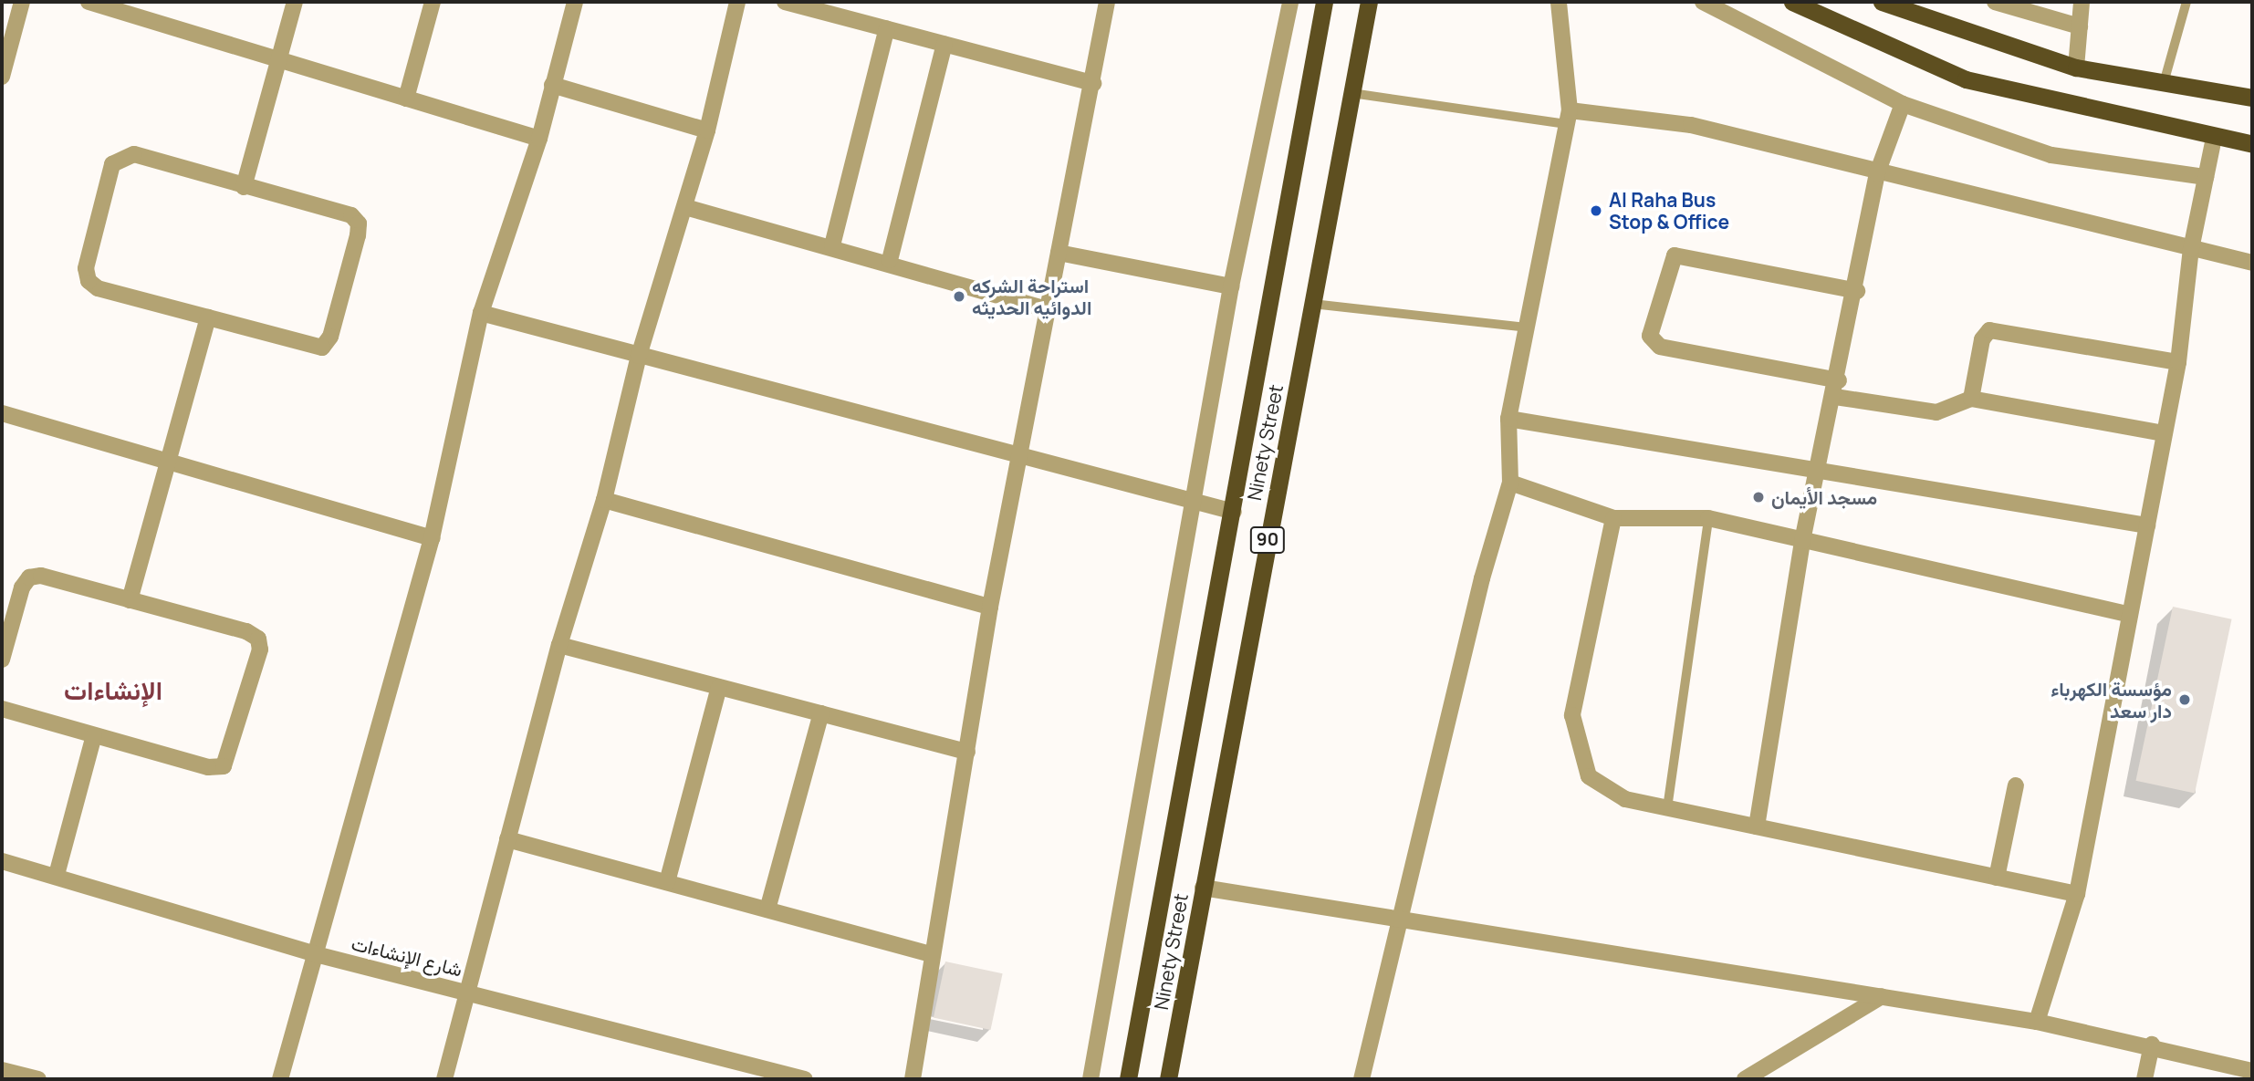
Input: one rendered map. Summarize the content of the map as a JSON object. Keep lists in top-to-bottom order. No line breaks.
{"streets":{"highway":["Ninety Street","90"],"street":["شارع الإنشاءات"]},"districts":["الإنشاءات"],"places":["Al Raha Bus Stop & Office","استراحة الشركه الدوائيه الحديثه","مسجد الأيمان","مؤسسة الكهرباء دار سعد"]}
